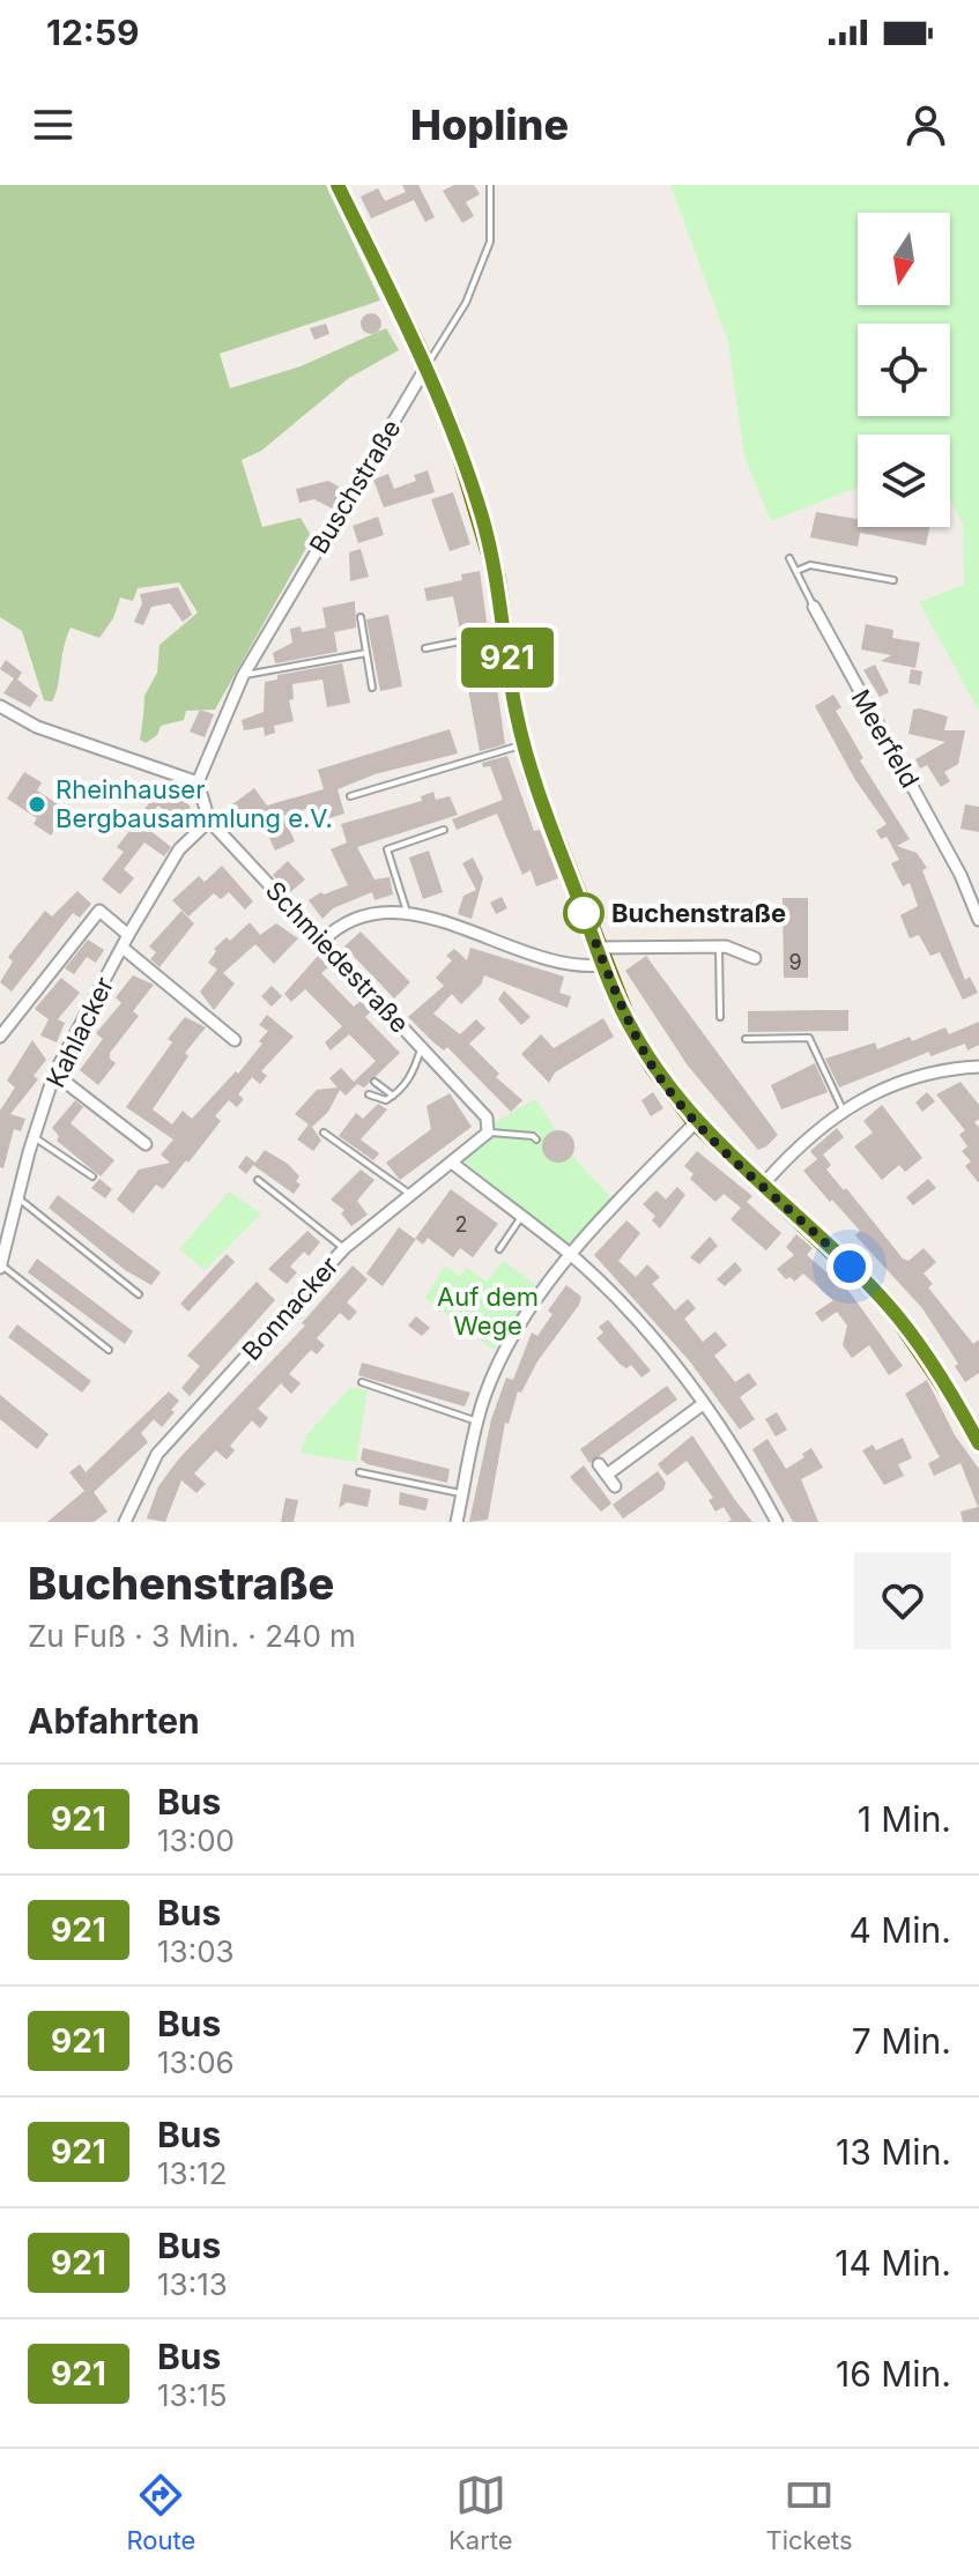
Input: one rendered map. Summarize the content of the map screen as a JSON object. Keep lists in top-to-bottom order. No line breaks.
{"streets":{"street":["Buschstraße","Meerfeld","Schmiedestraße","Kahlacker","Bonnacker"]},"crossings":[["Buschstraße","Schmiedestraße"],["Schmiedestraße","Kahlacker"],["Schmiedestraße","Bonnacker"]],"parks":["Auf dem Wege"],"places":["Rheinhauser Bergbausammlung e.V.","Buchenstraße"],"lines":["bus line 921"],"house_numbers":["9","2"],"north":"bottom","page":{"status":"12:59","header":"Hopline","on_map":"921","heading":[["Buchenstraße","Zu Fuß · 3 Min. · 240 m"],"Abfahrten"],"list":[{"mark":"921","name":"Bus","note":"13:00","value":"1 Min."},{"mark":"921","name":"Bus","note":"13:03","value":"4 Min."},{"mark":"921","name":"Bus","note":"13:06","value":"7 Min."},{"mark":"921","name":"Bus","note":"13:12","value":"13 Min."},{"mark":"921","name":"Bus","note":"13:13","value":"14 Min."},{"mark":"921","name":"Bus","note":"13:15","value":"16 Min."}],"tabs":["Route","Karte","Tickets"]}}
